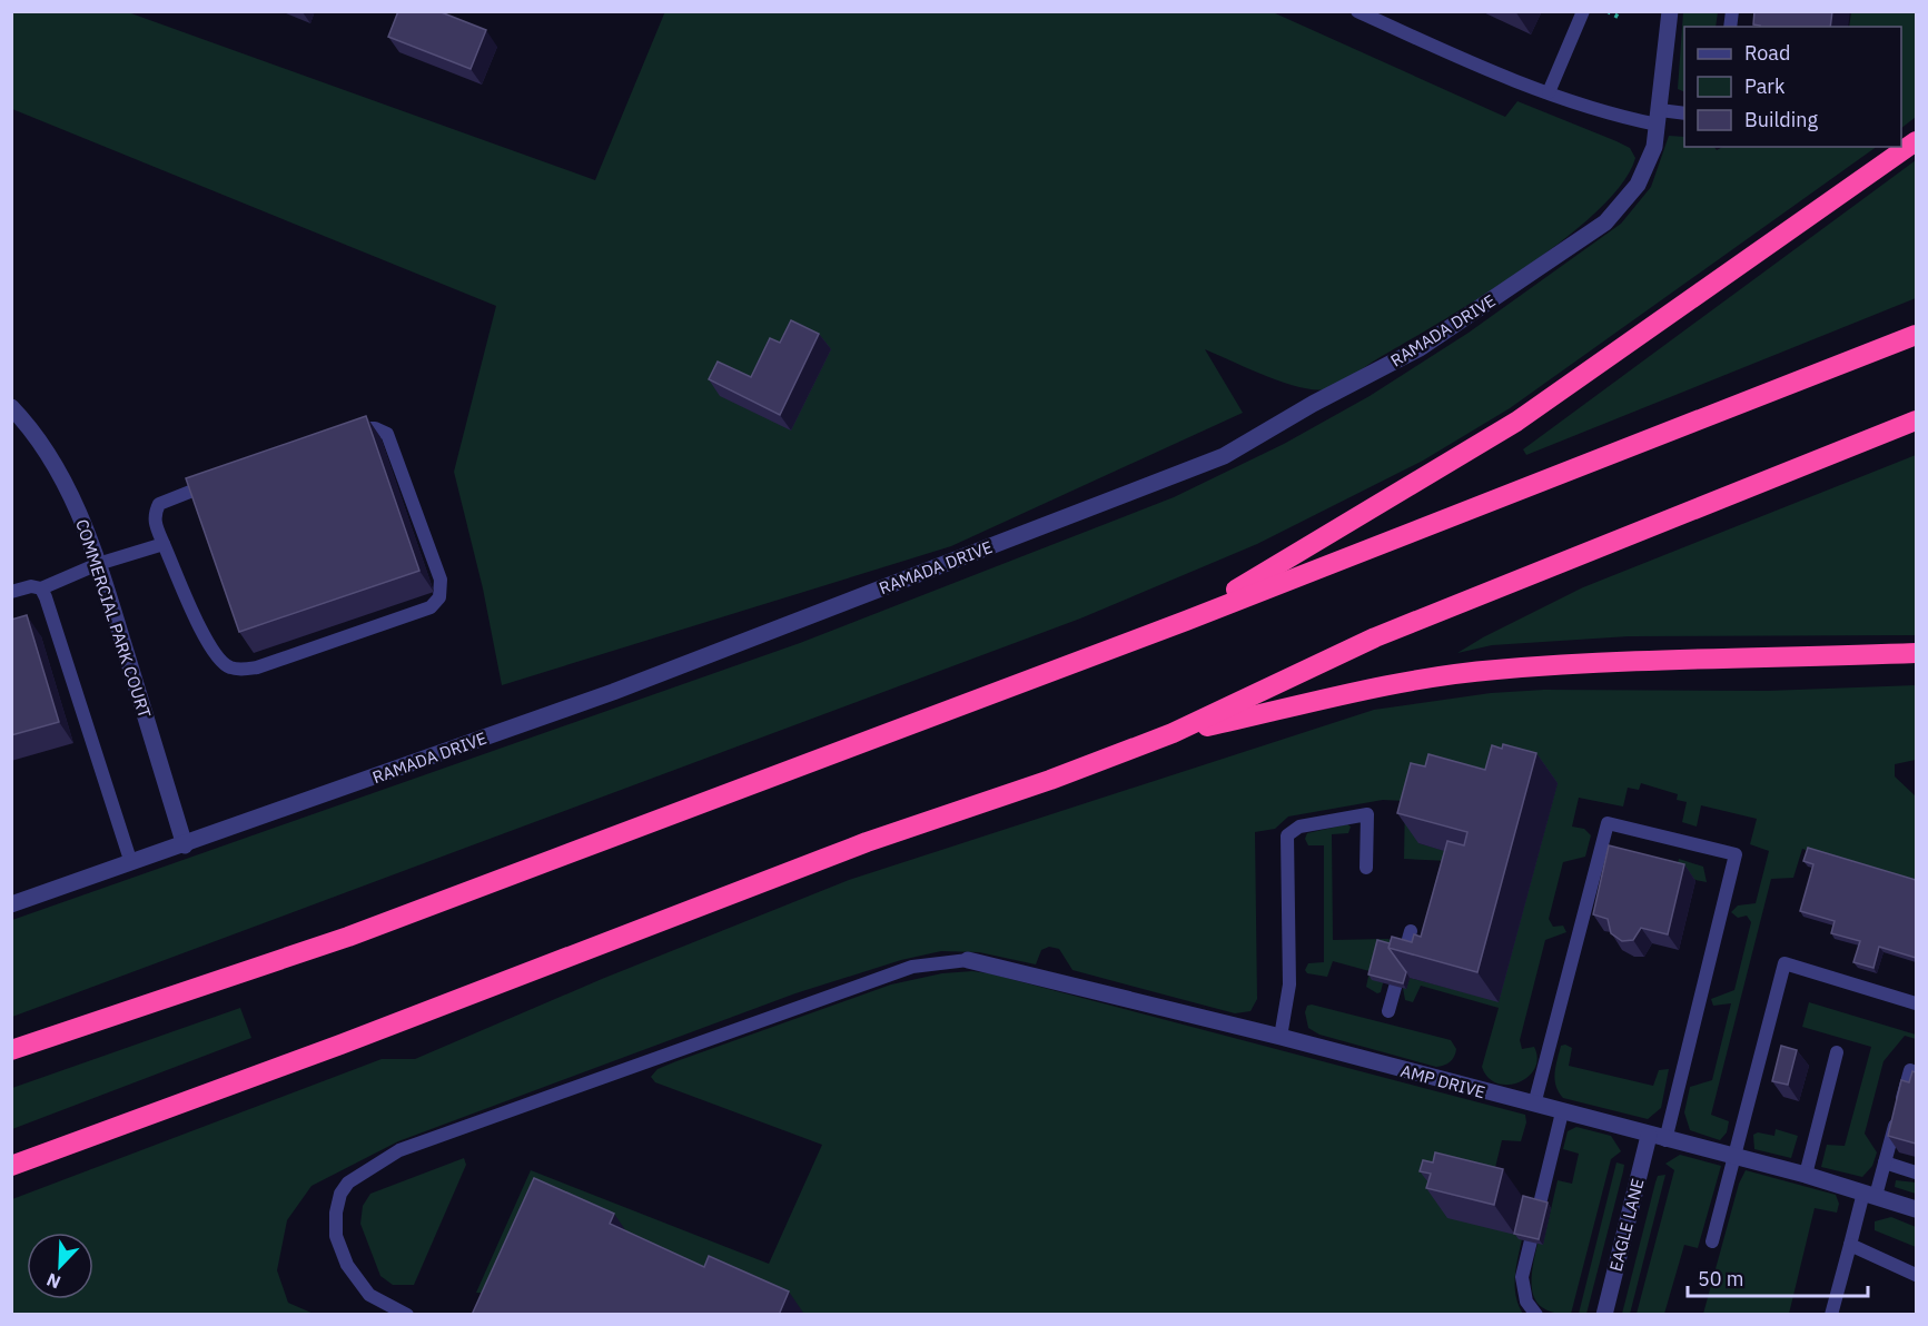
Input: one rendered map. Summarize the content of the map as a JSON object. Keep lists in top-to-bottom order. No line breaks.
{"streets":{"street":["RAMADA DRIVE","COMMERCIAL PARK COURT","AMP DRIVE","EAGLE LANE"]},"crossings":[["RAMADA DRIVE","COMMERCIAL PARK COURT"],["AMP DRIVE","EAGLE LANE"]],"legend":["Road","Park","Building"],"scale_bar":"50 m","north":"bottom left"}
